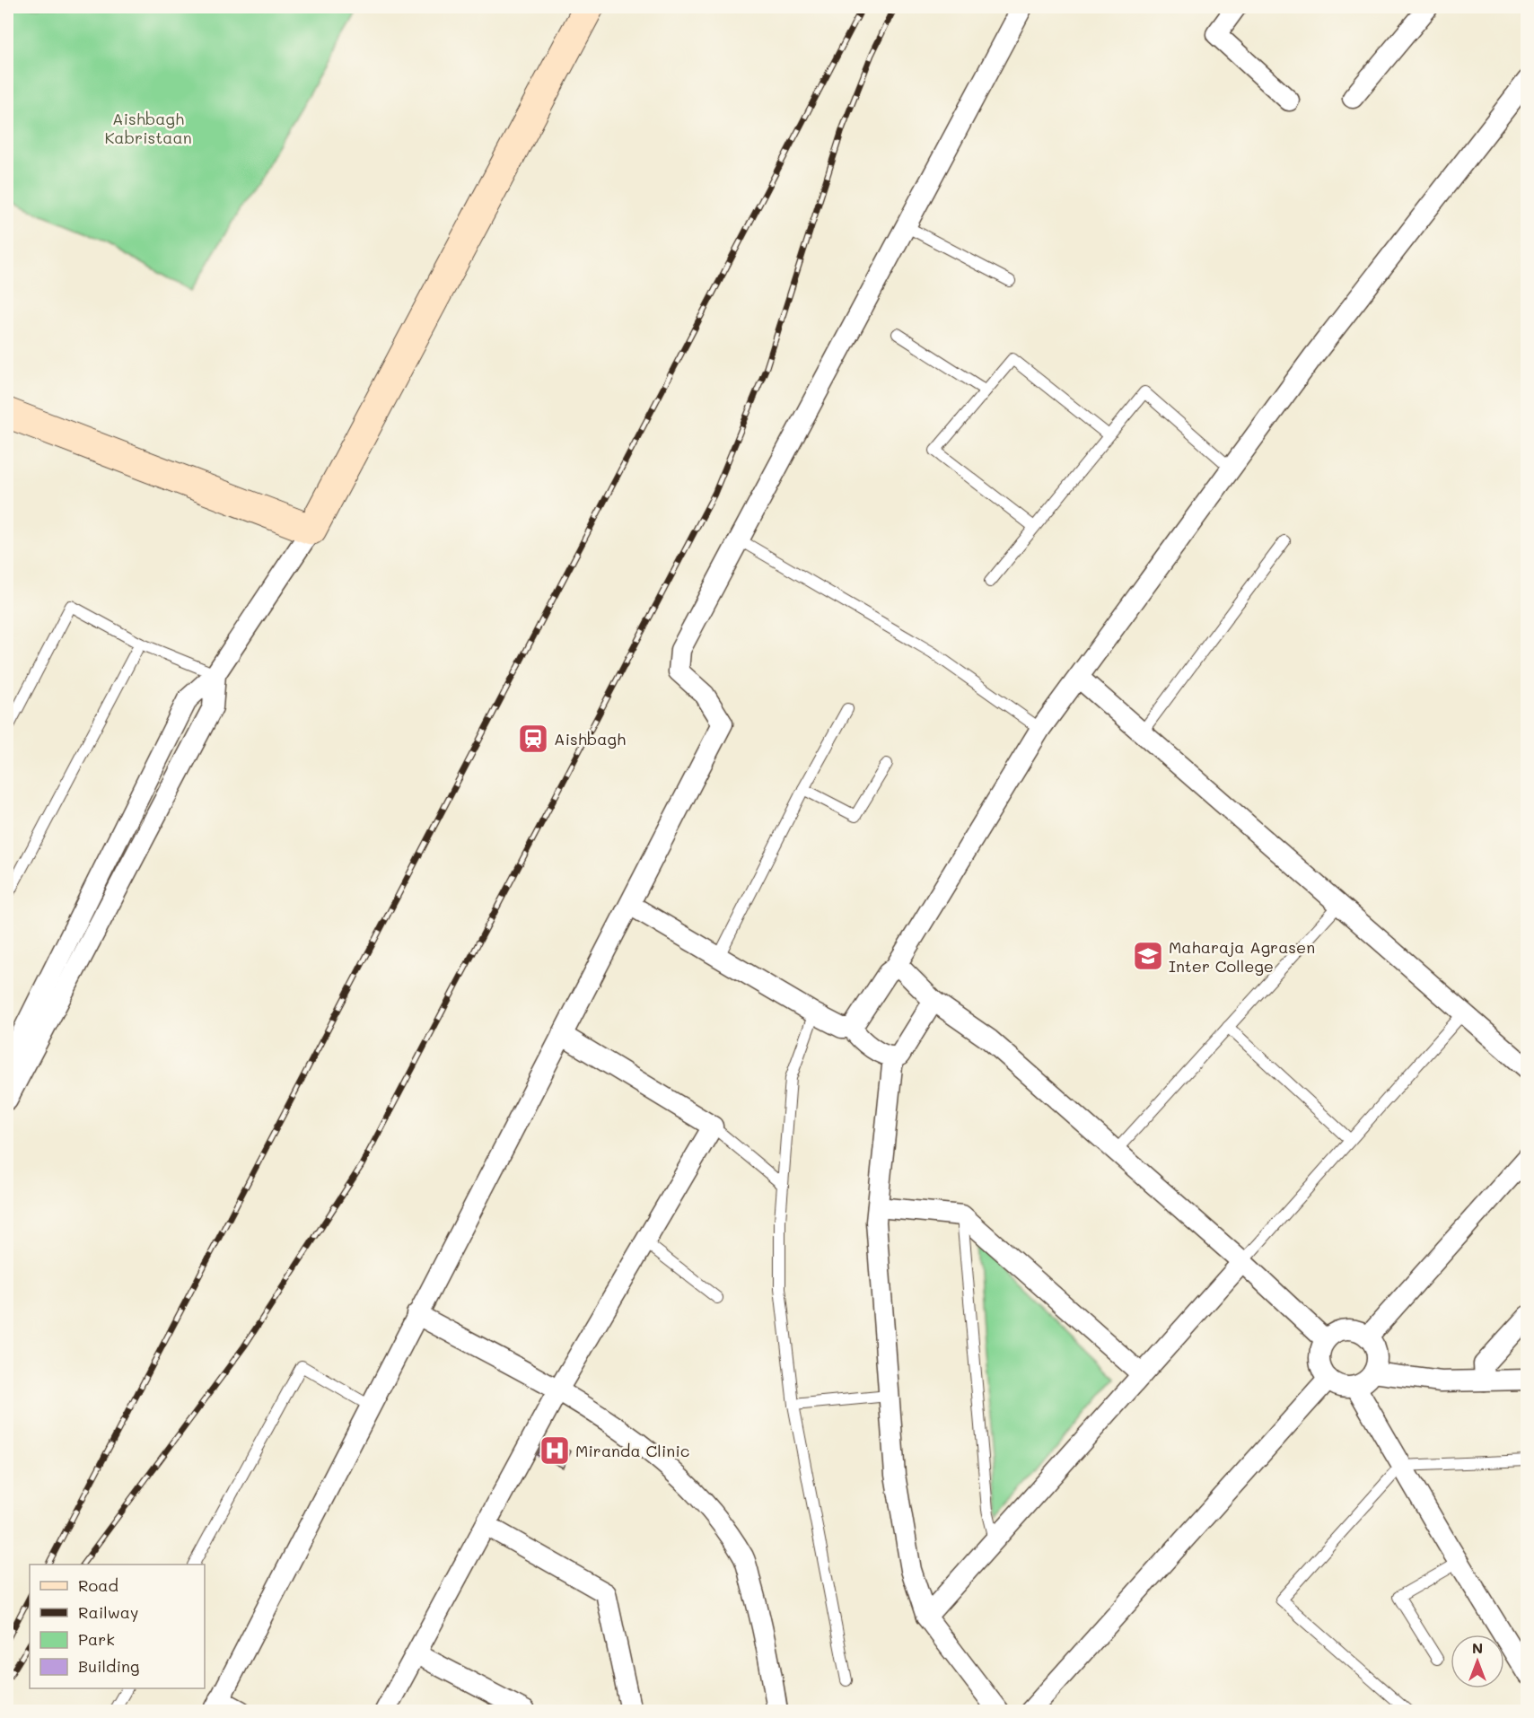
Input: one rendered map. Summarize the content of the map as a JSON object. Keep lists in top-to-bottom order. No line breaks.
{"parks":["Aishbagh Kabristaan"],"places":{"station":["Aishbagh"],"school or university":["Maharaja Agrasen Inter College"],"hospital":["Miranda Clinic"]},"legend":["Road","Railway","Park","Building"],"north":"top"}
